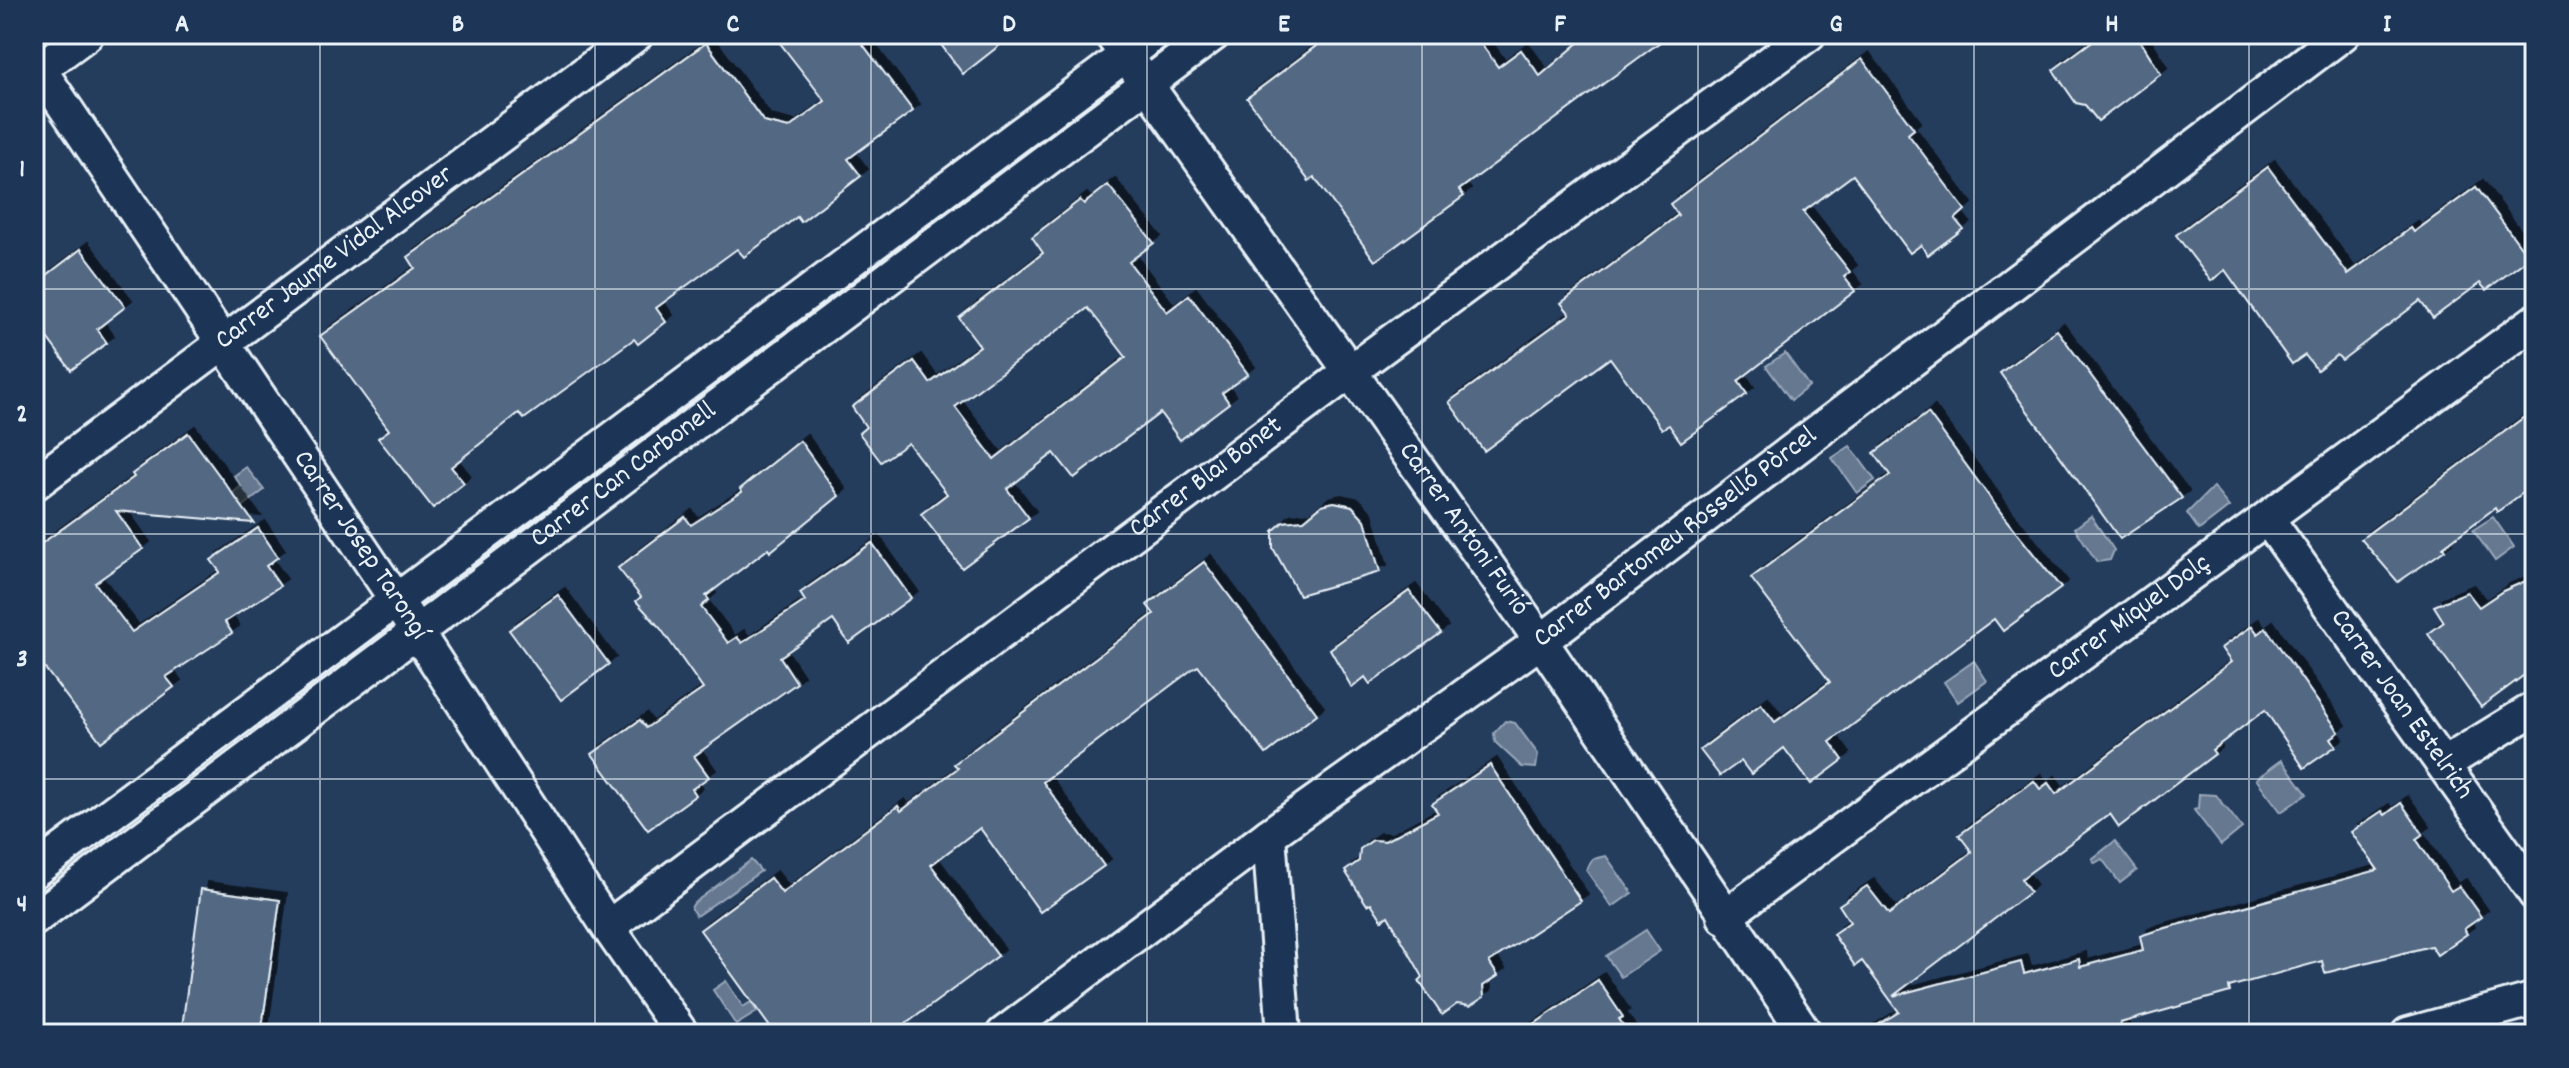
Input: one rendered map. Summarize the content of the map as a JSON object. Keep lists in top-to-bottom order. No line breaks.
{"streets":{"street":["Carrer Jaume Vidal Alcover","Carrer Can Carbonell","Carrer Blai Bonet","Carrer Antoni Furió","Carrer Bartomeu Rosselló Pòrcel","Carrer Josep Tarongí","Carrer Miquel Dolç","Carrer Joan Estelrich"]},"crossings":[["Carrer Jaume Vidal Alcover","Carrer Josep Tarongí"],["Carrer Can Carbonell","Carrer Antoni Furió"],["Carrer Can Carbonell","Carrer Josep Tarongí"],["Carrer Blai Bonet","Carrer Antoni Furió"],["Carrer Blai Bonet","Carrer Josep Tarongí"],["Carrer Antoni Furió","Carrer Bartomeu Rosselló Pòrcel"],["Carrer Antoni Furió","Carrer Miquel Dolç"],["Carrer Miquel Dolç","Carrer Joan Estelrich"]],"grid":{"columns":["A","B","C","D","E","F","G","H","I"],"rows":["1","2","3","4"]}}
